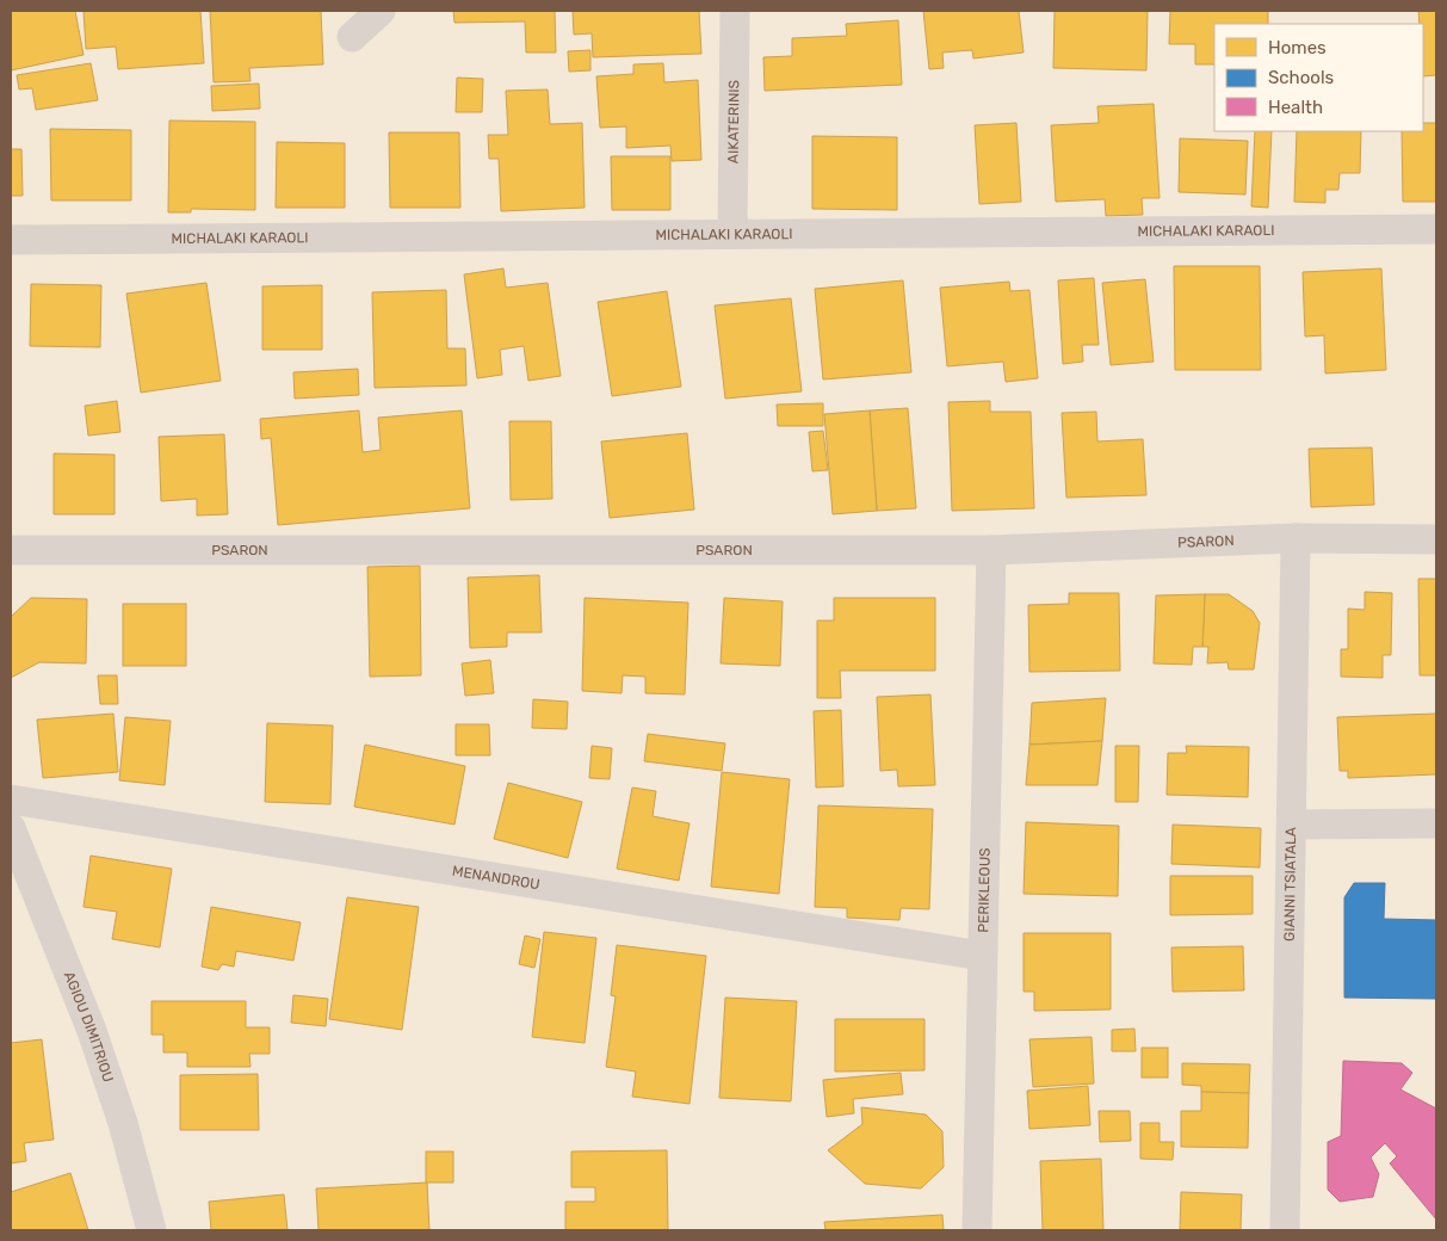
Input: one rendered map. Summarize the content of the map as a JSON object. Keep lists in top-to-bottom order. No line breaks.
{"streets":{"street":["AIKATERINIS","MICHALAKI KARAOLI","PSARON","MENANDROU","GIANNI TSIATALA","PERIKLEOUS","AGIOU DIMITRIOU"]},"crossings":[["AIKATERINIS","MICHALAKI KARAOLI"],["PSARON","GIANNI TSIATALA"],["PSARON","PERIKLEOUS"],["MENANDROU","PERIKLEOUS"]],"legend":["Homes","Schools","Health"]}
